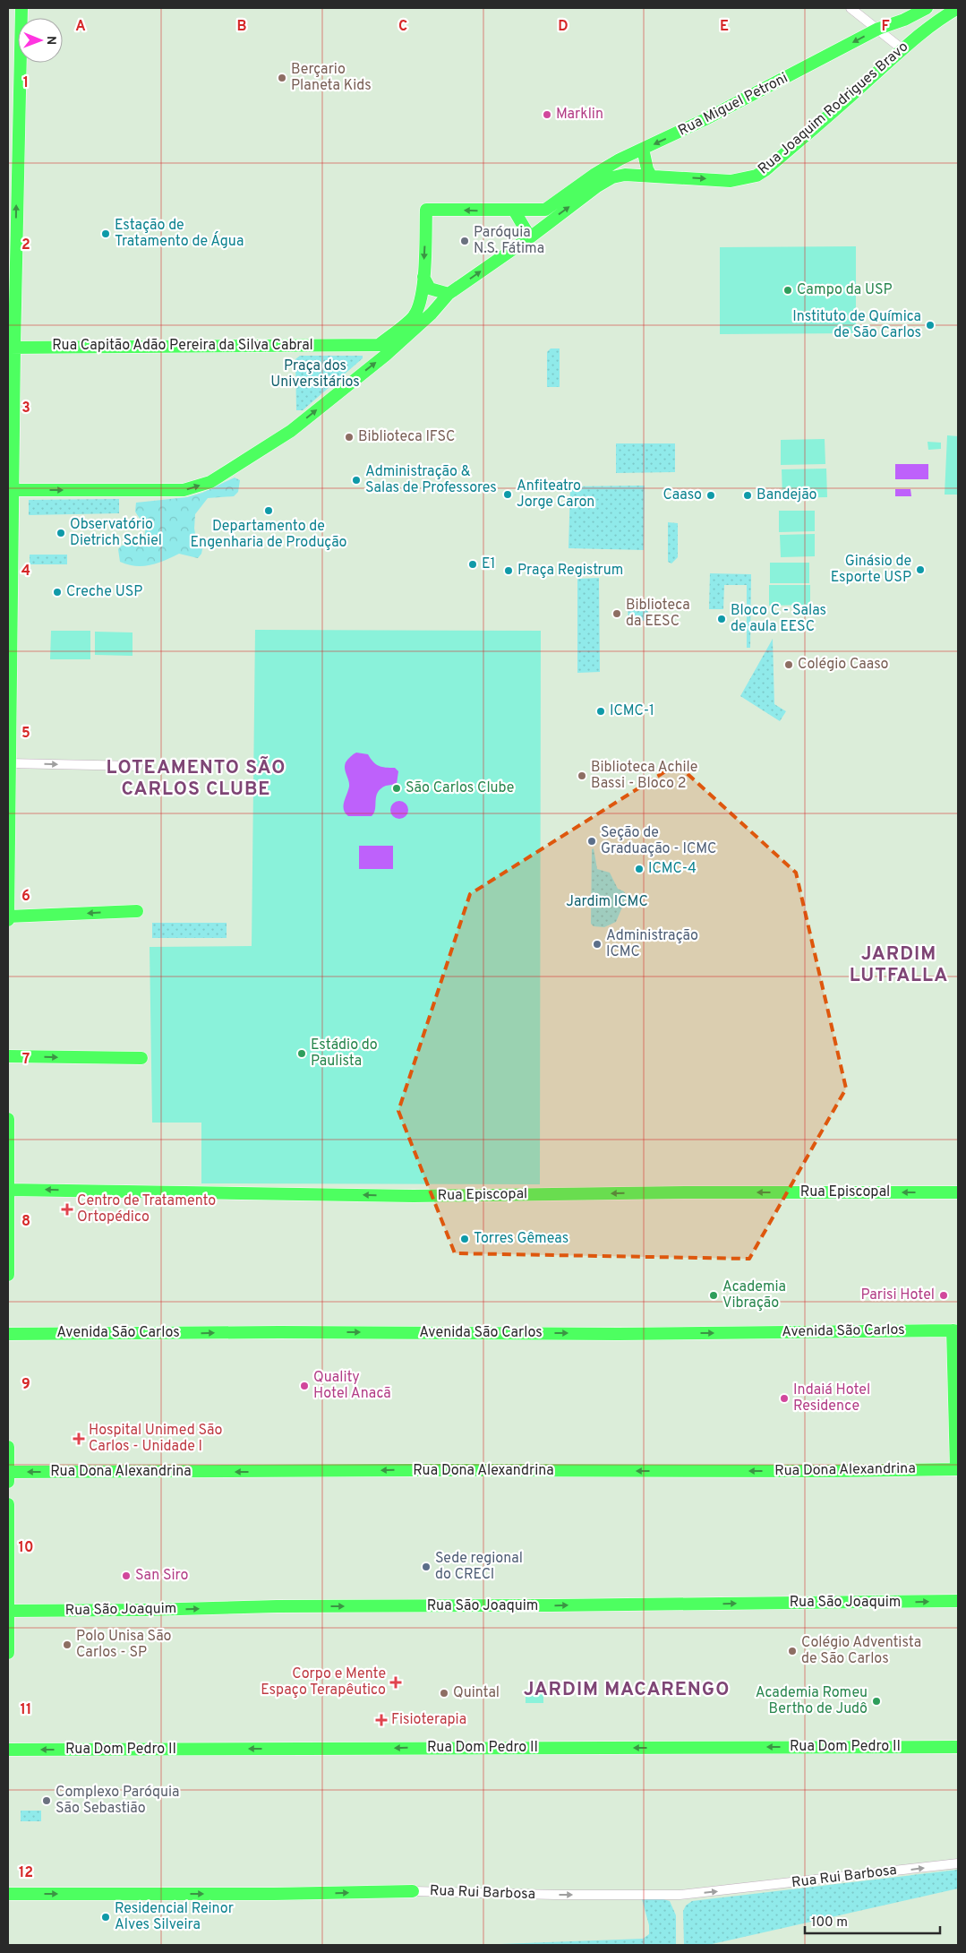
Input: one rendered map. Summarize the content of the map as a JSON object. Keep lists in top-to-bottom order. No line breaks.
{"streets":{"main road":["Rua Miguel Petroni","Rua Joaquim Rodrigues Bravo","Rua Capitão Adão Pereira da Silva Cabral","Rua Episcopal","Avenida São Carlos","Rua Dona Alexandrina","Rua São Joaquim","Rua Dom Pedro II","Rua Rui Barbosa"]},"crossings":[["Rua Joaquim Rodrigues Bravo","Rua Capitão Adão Pereira da Silva Cabral"]],"one_way":["Rua Miguel Petroni","Rua Joaquim Rodrigues Bravo","Rua Episcopal","Avenida São Carlos","Rua Dona Alexandrina","Rua São Joaquim","Rua Dom Pedro II","Rua Rui Barbosa"],"districts":["LOTEAMENTO SÃO CARLOS CLUBE","JARDIM LUTFALLA","JARDIM MACARENGO"],"parks":["Praça dos Universitários","Jardim ICMC"],"places":{"other":["Berçario Planeta Kids","Marklin","Estação de Tratamento de Água","Paróquia N.S. Fátima","Campo da USP","Instituto de Química de São Carlos","Biblioteca IFSC","Administração & Salas de Professores","Anfiteatro Jorge Caron","Caaso","Bandejão","Departamento de Engenharia de Produção","Observatório Dietrich Schiel","E1","Ginásio de Esporte USP","Praça Registrum","Creche USP","Biblioteca da EESC","Bloco C - Salas de aula EESC","Colégio Caaso","ICMC-1","Biblioteca Achile Bassi - Bloco 2","São Carlos Clube","Seção de Graduação - ICMC","ICMC-4","Administração ICMC","Estádio do Paulista","Torres Gêmeas","Academia Vibração","Parisi Hotel","Quality Hotel Anacã","Indaiá Hotel Residence","Sede regional do CRECI","San Siro","Polo Unisa São Carlos - SP","Colégio Adventista de São Carlos","Quintal","Academia Romeu Bertho de Judô","Complexo Paróquia São Sebastião","Residencial Reinor Alves Silveira"],"health":["Centro de Tratamento Ortopédico","Hospital Unimed São Carlos - Unidade I","Corpo e Mente Espaço Terapêutico","Fisioterapia"]},"scale_bar":"100 m","north":"right","grid":{"columns":["A","B","C","D","E","F"],"rows":["1","2","3","4","5","6","7","8","9","10","11","12"]}}
